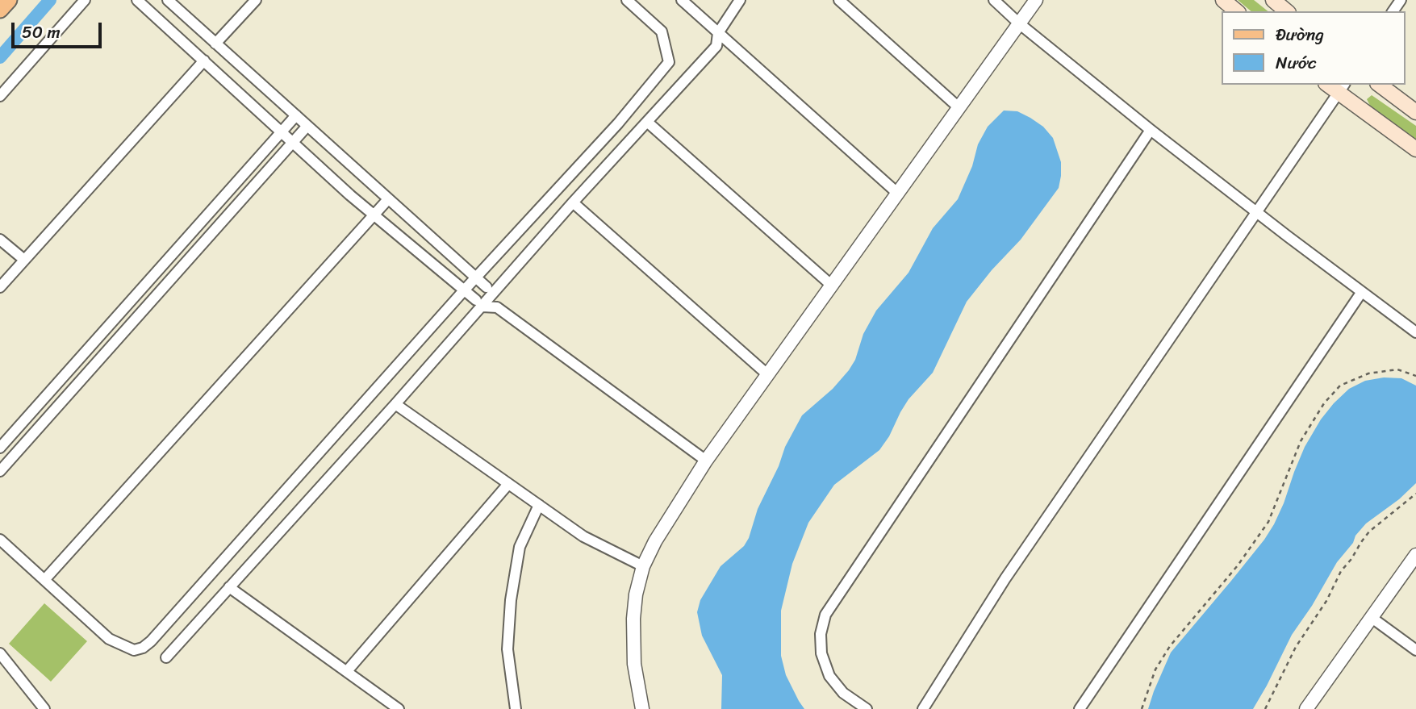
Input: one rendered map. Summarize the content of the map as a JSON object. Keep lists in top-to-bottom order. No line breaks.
{"legend":["Đường","Nước"],"scale_bar":"50 m"}
